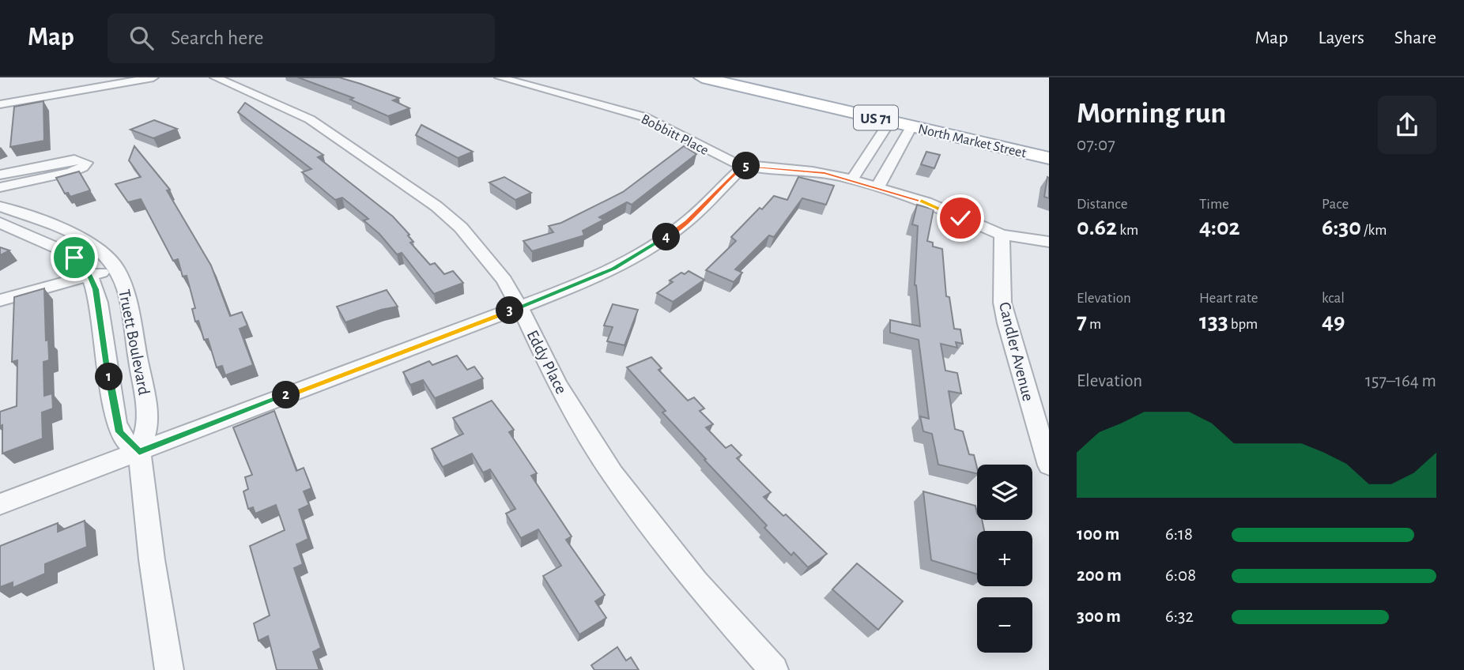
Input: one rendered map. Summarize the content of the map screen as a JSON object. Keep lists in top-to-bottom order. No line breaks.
{"streets":{"main road":["US 71","North Market Street"],"street":["Bobbitt Place","Truett Boulevard","Candler Avenue","Eddy Place"]},"crossings":[["Bobbitt Place","Candler Avenue"]],"page":{"header":"Map","search":"Search here","nav":["Map","Layers","Share"],"heading":["Morning run","07:07"],"pins":["5","4","3","1","2"],"stats":[["Distance","0.62 km"],["Time","4:02"],["Pace","6:30 /km"],["Elevation","7 m"],["Heart rate","133 bpm"],["kcal","49"]],"chart":["Elevation","157–164 m"],"map_buttons":["+","−"],"list":[{"name":"100 m","note":"6:18"},{"name":"200 m","note":"6:08"},{"name":"300 m","note":"6:32"}]}}
